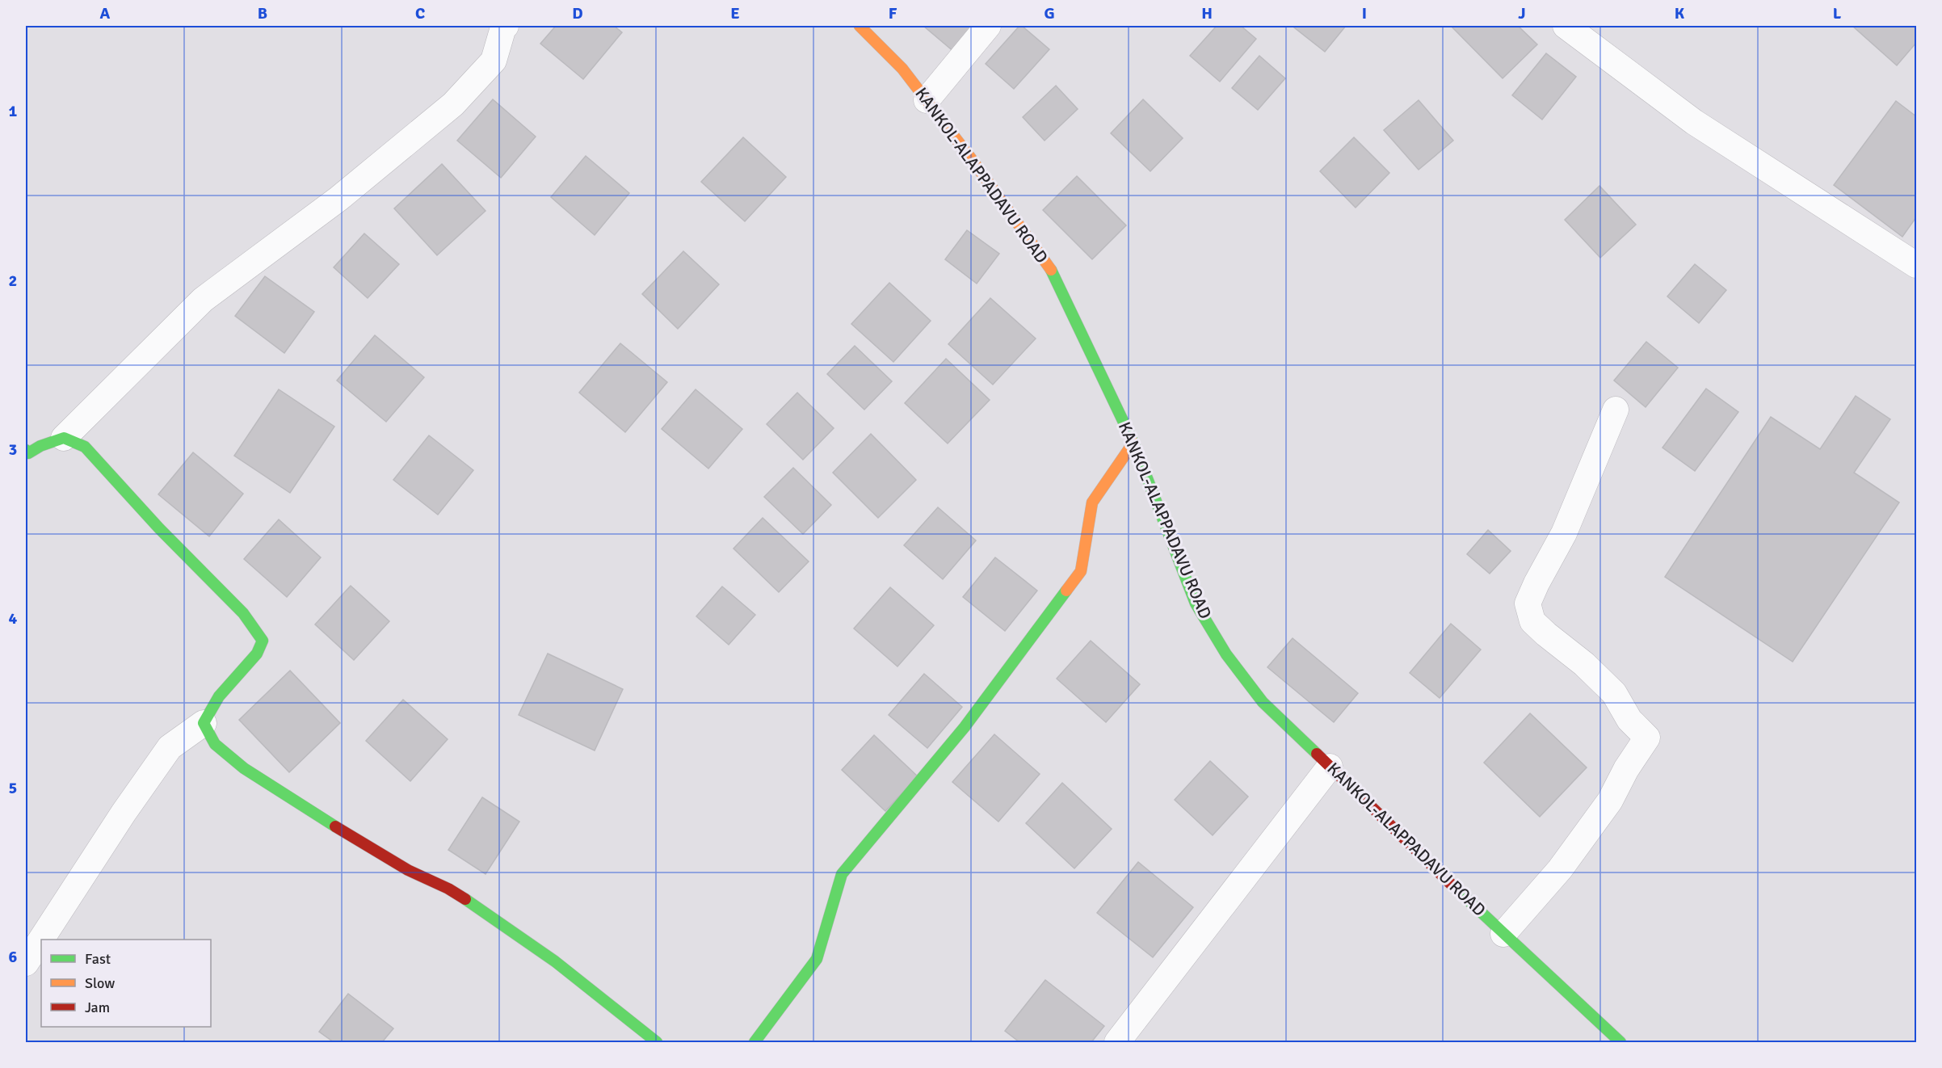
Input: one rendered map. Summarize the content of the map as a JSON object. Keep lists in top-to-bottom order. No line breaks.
{"streets":{"street":["KANKOL-ALAPPADAVU ROAD"]},"legend":["Fast","Slow","Jam"],"grid":{"columns":["A","B","C","D","E","F","G","H","I","J","K","L"],"rows":["1","2","3","4","5","6"]}}
